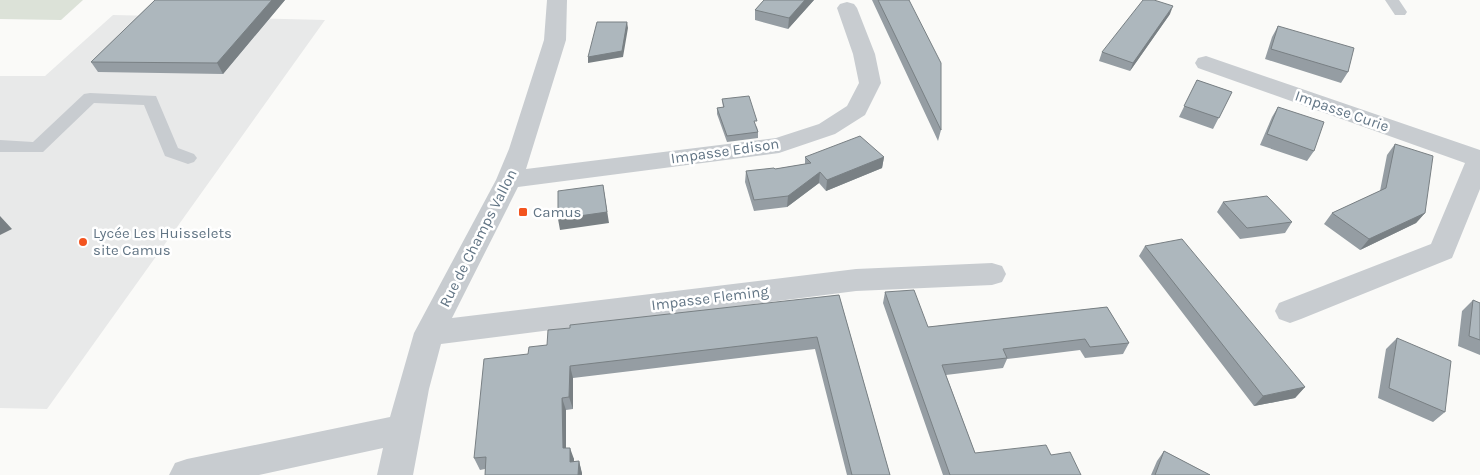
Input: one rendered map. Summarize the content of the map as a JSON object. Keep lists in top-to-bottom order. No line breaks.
{"streets":{"street":["Impasse Curie","Impasse Edison","Rue de Champs Vallon","Impasse Fleming"]},"crossings":[["Impasse Edison","Rue de Champs Vallon"],["Rue de Champs Vallon","Impasse Fleming"]],"places":{"transit":["Camus"],"other":["Lycée Les Huisselets site Camus"]}}
